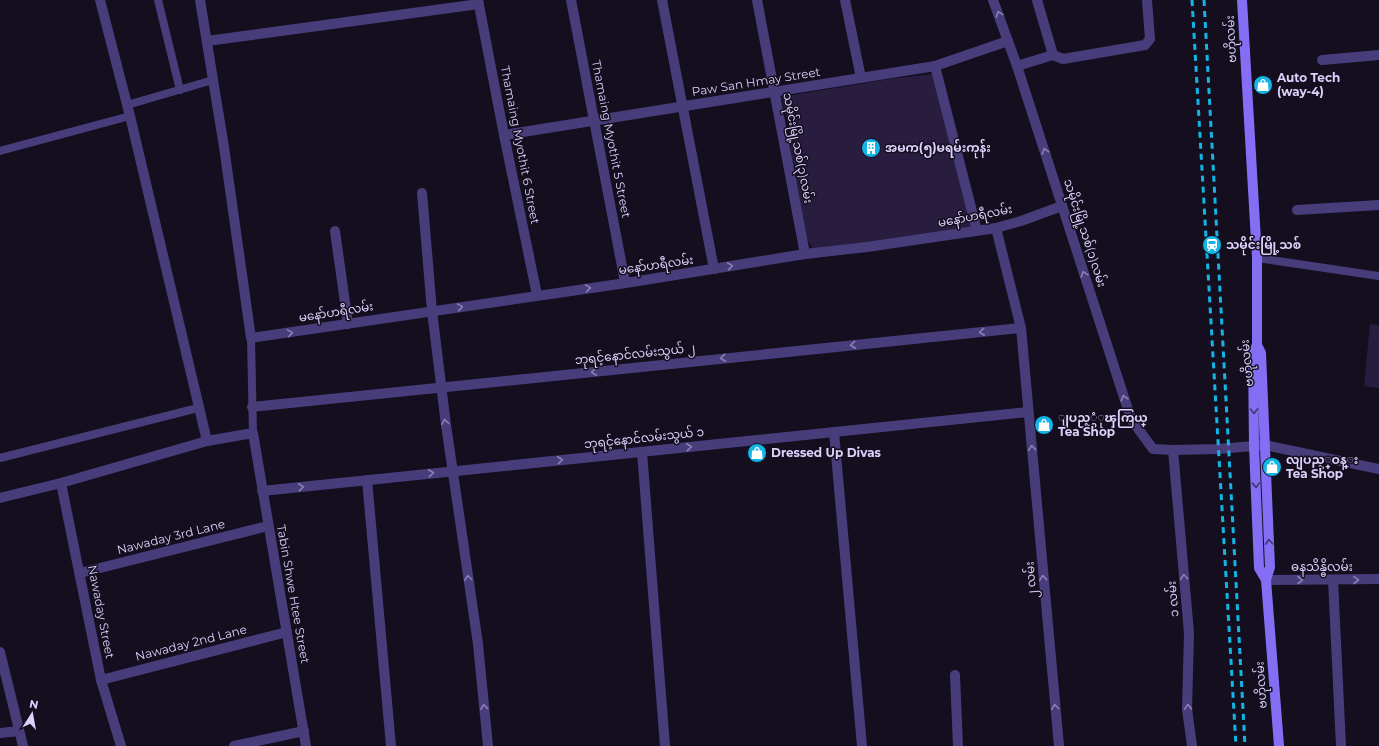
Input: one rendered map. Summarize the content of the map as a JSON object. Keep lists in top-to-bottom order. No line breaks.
{"streets":{"main road":["ဗဟိုလမ်း"],"street":["Paw San Hmay Street","Thamaing Myothit 5 Street","Thamaing Myothit 6 Street","သမိုင်းမြို့သစ်(၃)လမ်း","မနော်ဟရီလမ်း","သမိုင်းမြို့သစ်(၁)လမ်း","ဘုရင့်နောင်လမ်းသွယ် ၂","ဘုရင့်နောင်လမ်းသွယ် ၁","Nawaday 3rd Lane","ဓနသိန္ဓိလမ်း","၂ လမ်း","Tabin Shwe Htee Street","၁ လမ်း","Nawaday Street","Nawaday 2nd Lane"]},"crossings":[["ဗဟိုလမ်း","ဓနသိန္ဓိလမ်း"],["Paw San Hmay Street","Thamaing Myothit 5 Street"],["Paw San Hmay Street","Thamaing Myothit 6 Street"],["Paw San Hmay Street","သမိုင်းမြို့သစ်(၃)လမ်း"],["Paw San Hmay Street","သမိုင်းမြို့သစ်(၁)လမ်း"],["Thamaing Myothit 5 Street","မနော်ဟရီလမ်း"],["Thamaing Myothit 6 Street","မနော်ဟရီလမ်း"],["သမိုင်းမြို့သစ်(၃)လမ်း","မနော်ဟရီလမ်း"],["မနော်ဟရီလမ်း","သမိုင်းမြို့သစ်(၁)လမ်း"],["မနော်ဟရီလမ်း","၂ လမ်း"],["သမိုင်းမြို့သစ်(၁)လမ်း","၁ လမ်း"],["ဘုရင့်နောင်လမ်းသွယ် ၂","၂ လမ်း"],["ဘုရင့်နောင်လမ်းသွယ် ၁","၂ လမ်း"],["ဘုရင့်နောင်လမ်းသွယ် ၁","Tabin Shwe Htee Street"],["Nawaday 3rd Lane","Tabin Shwe Htee Street"],["Nawaday 3rd Lane","Nawaday Street"],["Tabin Shwe Htee Street","Nawaday 2nd Lane"],["Nawaday Street","Nawaday 2nd Lane"]],"one_way":["မနော်ဟရီလမ်း","ဘုရင့်နောင်လမ်းသွယ် ၂","ဘုရင့်နောင်လမ်းသွယ် ၁","ဓနသိန္ဓိလမ်း","၂ လမ်း","၁ လမ်း"],"places":{"shop":["Auto Tech (way-4)","ျပည့္စံုၾကြယ္ Tea Shop","Dressed Up Divas","လျပည့္ဝန္း Tea Shop"],"building":["အမက(၅)မရမ်းကုန်း"],"station":["သမိုင်းမြို့သစ်"]},"north":"top"}
